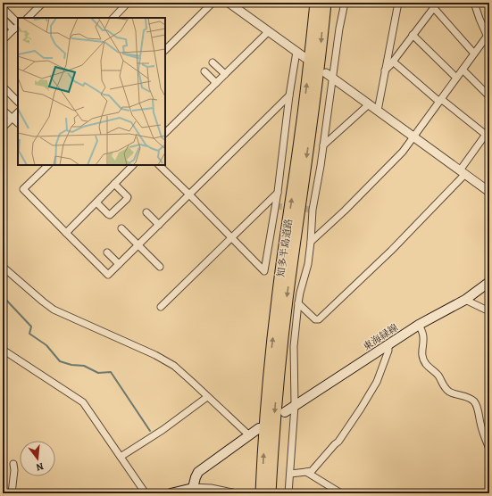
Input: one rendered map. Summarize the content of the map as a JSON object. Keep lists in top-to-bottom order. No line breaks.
{"streets":{"highway":["知多半島道路"],"main road":["東海緑線"]},"north":"bottom"}
